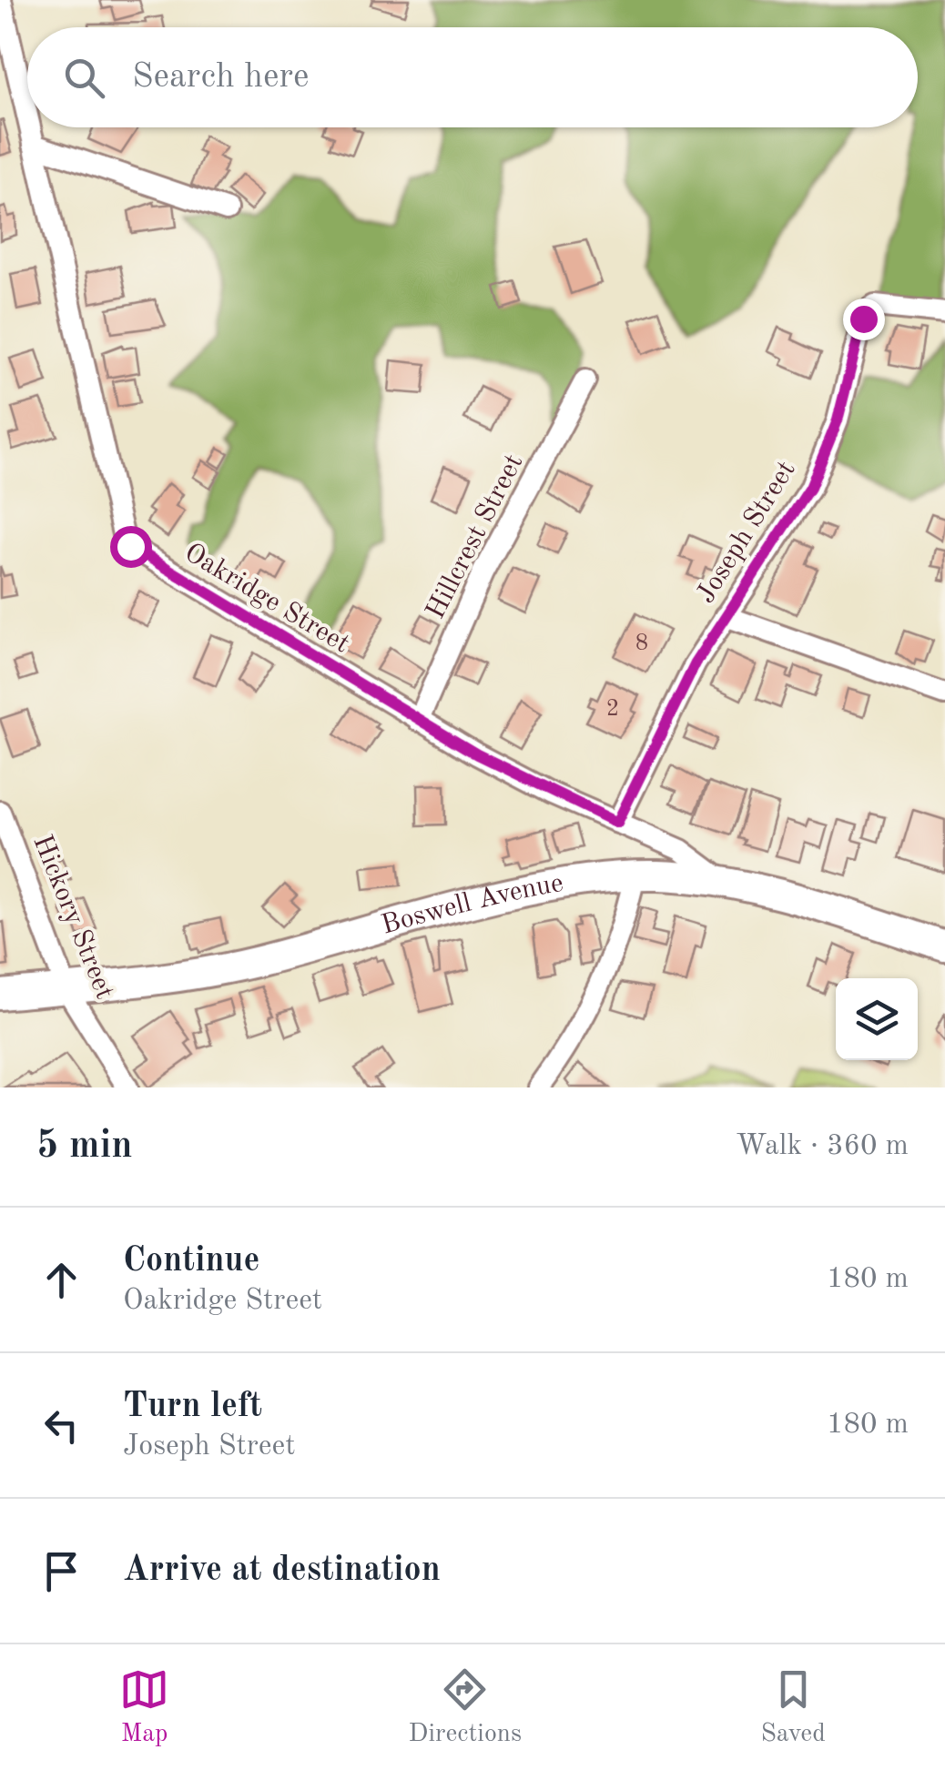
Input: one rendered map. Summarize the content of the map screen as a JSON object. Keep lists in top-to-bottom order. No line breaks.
{"streets":{"street":["Joseph Street","Hillcrest Street","Oakridge Street","Boswell Avenue","Hickory Street"]},"crossings":[["Joseph Street","Oakridge Street"],["Hillcrest Street","Oakridge Street"],["Oakridge Street","Boswell Avenue"],["Boswell Avenue","Hickory Street"]],"house_numbers":["8","2"],"page":{"search":"Search here","heading":["5 min","Walk · 360 m"],"list":[["Continue","Oakridge Street","180 m"],["Turn left","Joseph Street","180 m"],"Arrive at destination"],"nav":["Map","Directions","Saved"]}}
